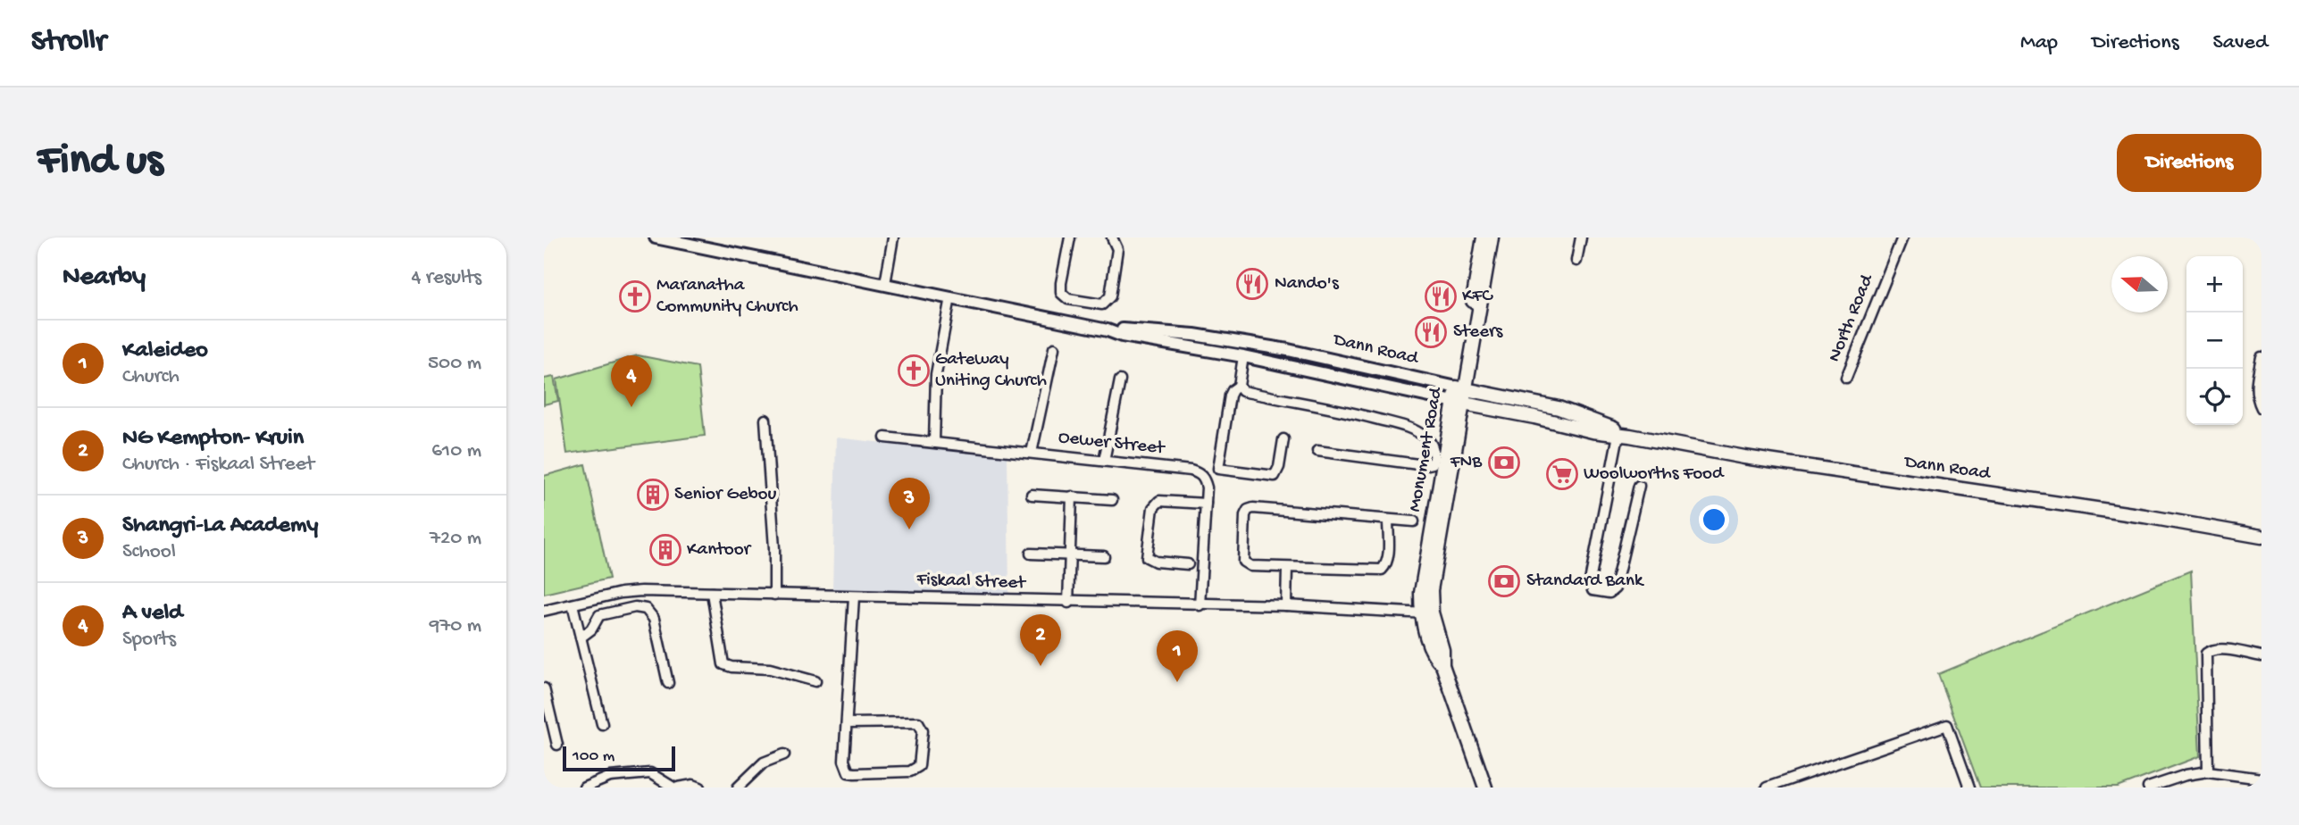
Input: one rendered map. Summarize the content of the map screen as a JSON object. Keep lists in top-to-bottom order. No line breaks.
{"streets":{"main road":["Dann Road","Monument Road"],"street":["North Road","Oewer Street","Fiskaal Street"]},"crossings":[["Dann Road","Monument Road"],["Oewer Street","Fiskaal Street"],["Monument Road","Fiskaal Street"]],"places":{"restaurant":["Nando's","KFC","Steers"],"church":["Maranatha Community Church","Gateway Uniting Church"],"bank":["FNB","Standard Bank"],"supermarket":["Woolworths Food"],"building":["Senior Gebou","Kantoor"]},"scale_bar":"100 m","north":"left","page":{"header":"Strollr","nav":["Map","Directions","Saved"],"buttons":"Directions","title":"Find us","heading":["Nearby","4 results"],"map_buttons":["+","−"],"list":[{"mark":"1","name":"Kaleideo","note":"Church","value":"500 m"},{"mark":"2","name":"NG Kempton- Kruin","note":"Church · Fiskaal Street","value":"610 m"},{"mark":"3","name":"Shangri-La Academy","note":"School","value":"720 m"},{"mark":"4","name":"A veld","note":"Sports","value":"970 m"}],"pins":["4","3","2","1"],"scale":"100 m"}}
